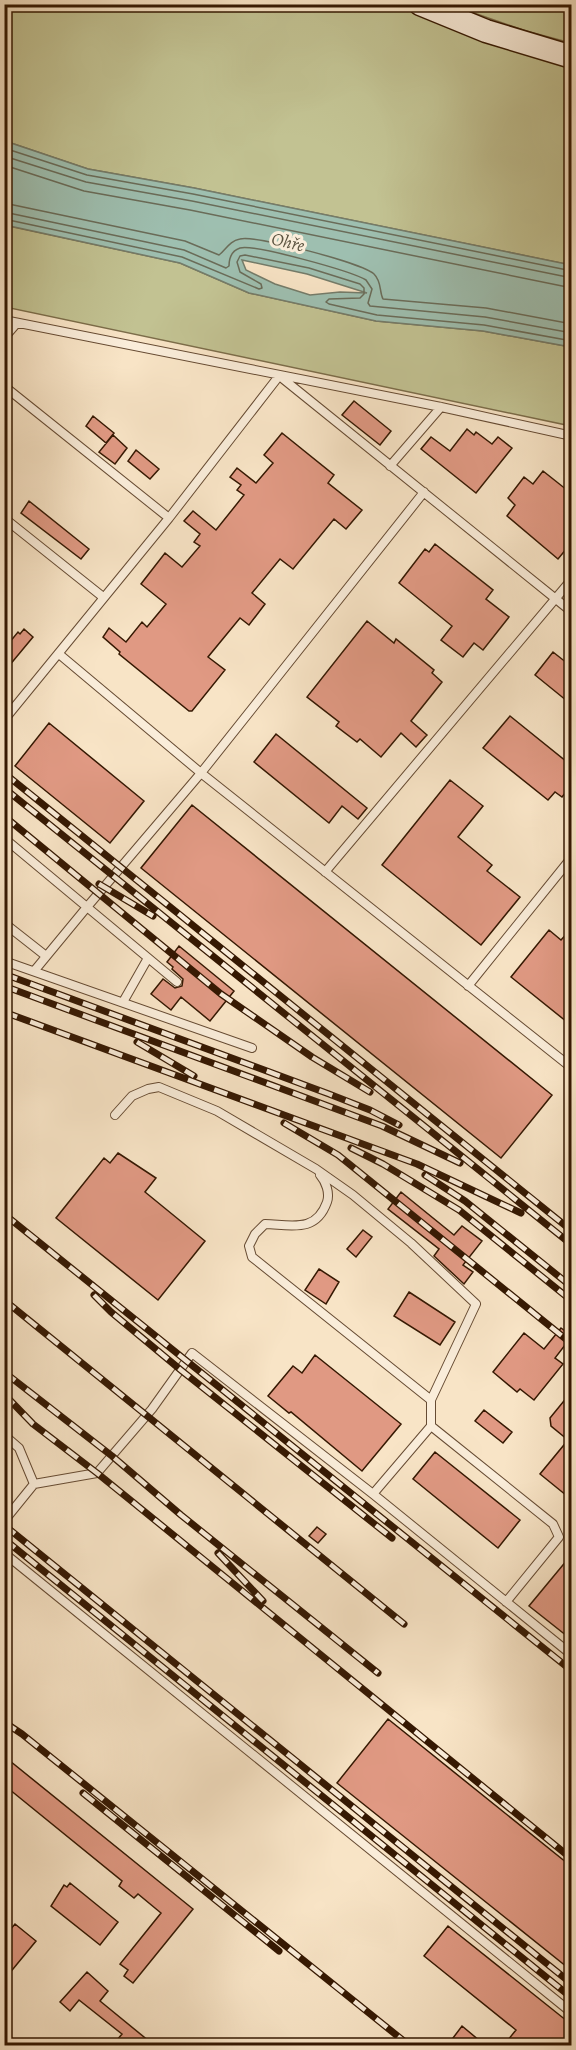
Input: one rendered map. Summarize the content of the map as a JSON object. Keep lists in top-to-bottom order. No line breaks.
{"water":["Ohře"]}
